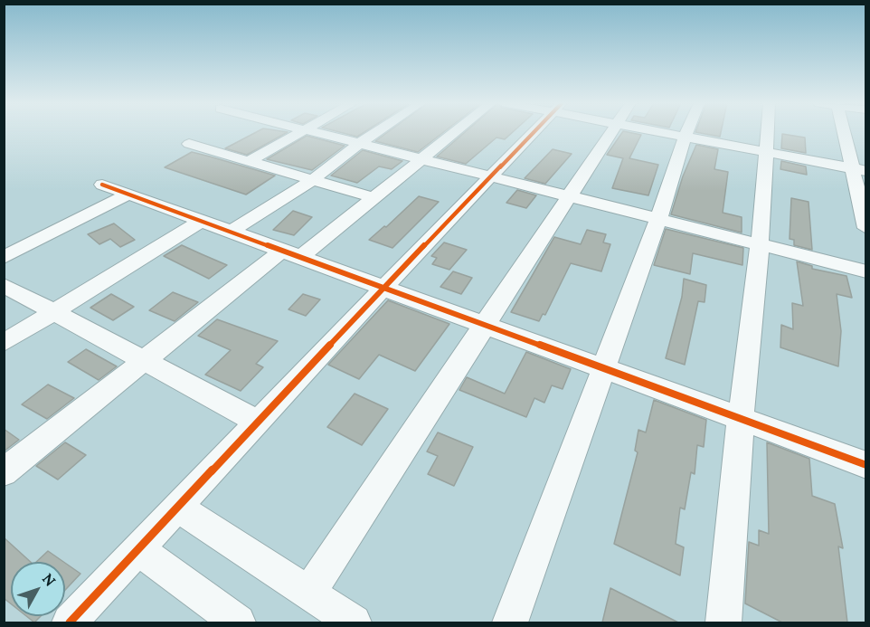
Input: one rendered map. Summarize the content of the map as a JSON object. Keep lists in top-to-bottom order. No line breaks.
{"north":"top right"}
